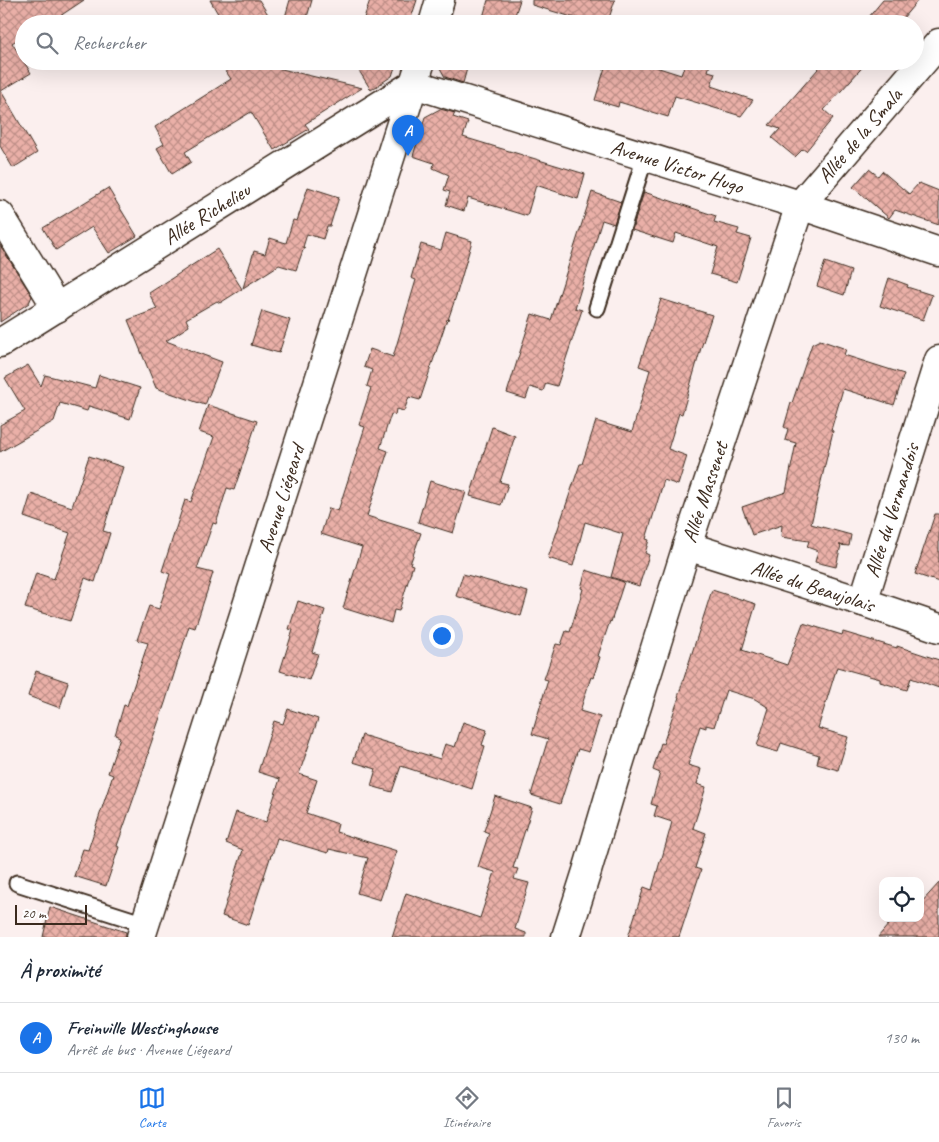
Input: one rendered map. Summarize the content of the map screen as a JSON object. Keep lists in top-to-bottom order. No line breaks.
{"streets":{"street":["Allée de la Smala","Avenue Victor Hugo","Allée Richelieu","Allée Massenet","Avenue Liégeard","Allée du Vermandois","Allée du Beaujolais"]},"crossings":[["Allée de la Smala","Avenue Victor Hugo"],["Allée de la Smala","Allée Massenet"],["Avenue Victor Hugo","Allée Richelieu"],["Avenue Victor Hugo","Allée Massenet"],["Avenue Victor Hugo","Avenue Liégeard"],["Allée Richelieu","Avenue Liégeard"],["Allée Massenet","Allée du Beaujolais"],["Allée du Vermandois","Allée du Beaujolais"]],"scale_bar":"20 m","page":{"search":"Rechercher","pins":"A","scale":"20 m","heading":"À proximité","list":[{"mark":"A","name":"Freinville Westinghouse","note":"Arrêt de bus · Avenue Liégeard","value":"130 m"}],"nav":["Carte","Itinéraire","Favoris"]}}
